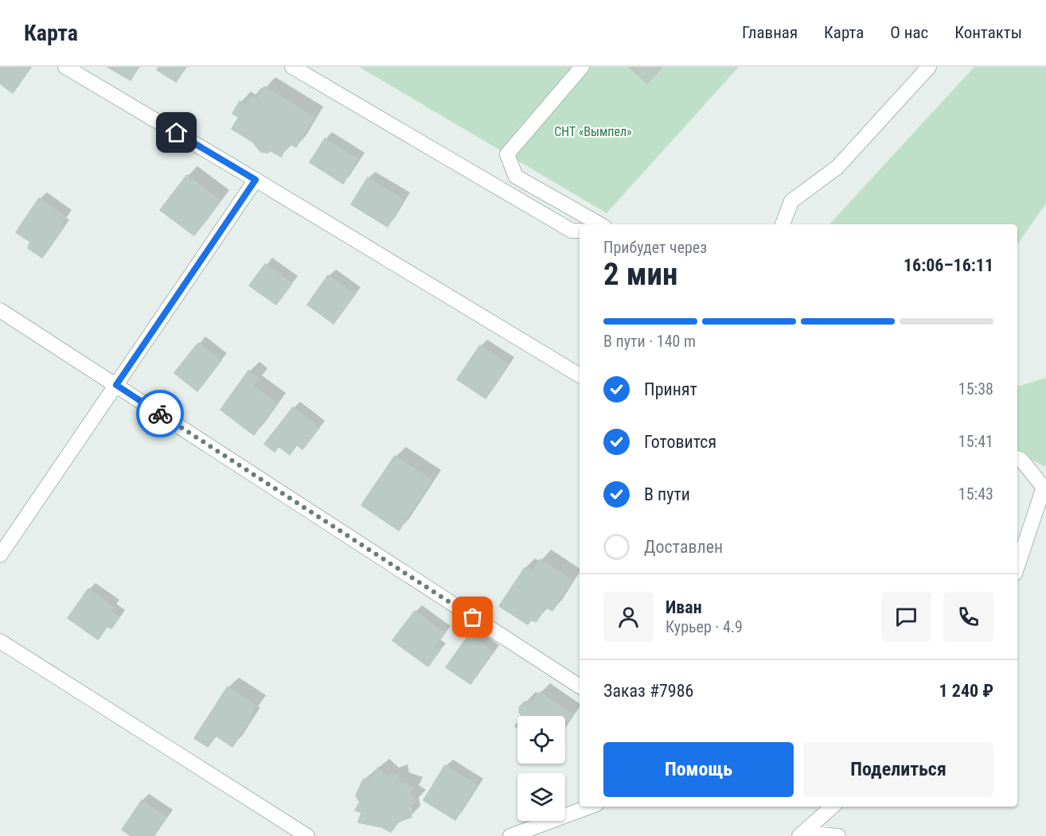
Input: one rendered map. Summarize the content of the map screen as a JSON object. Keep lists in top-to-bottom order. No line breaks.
{"parks":["СНТ «Вымпел»"],"page":{"header":"Карта","nav":["Главная","Карта","О нас","Контакты"],"heading":["2 мин","Прибудет через","16:06–16:11"],"panel":["Иван","Курьер · 4.9","Заказ #7986","1 240 ₽"],"bar":"В пути · 140 m","list":[["Принят","15:38"],["Готовится","15:41"],["В пути","15:43"],"Доставлен"],"buttons":["Помощь","Поделиться"]}}
